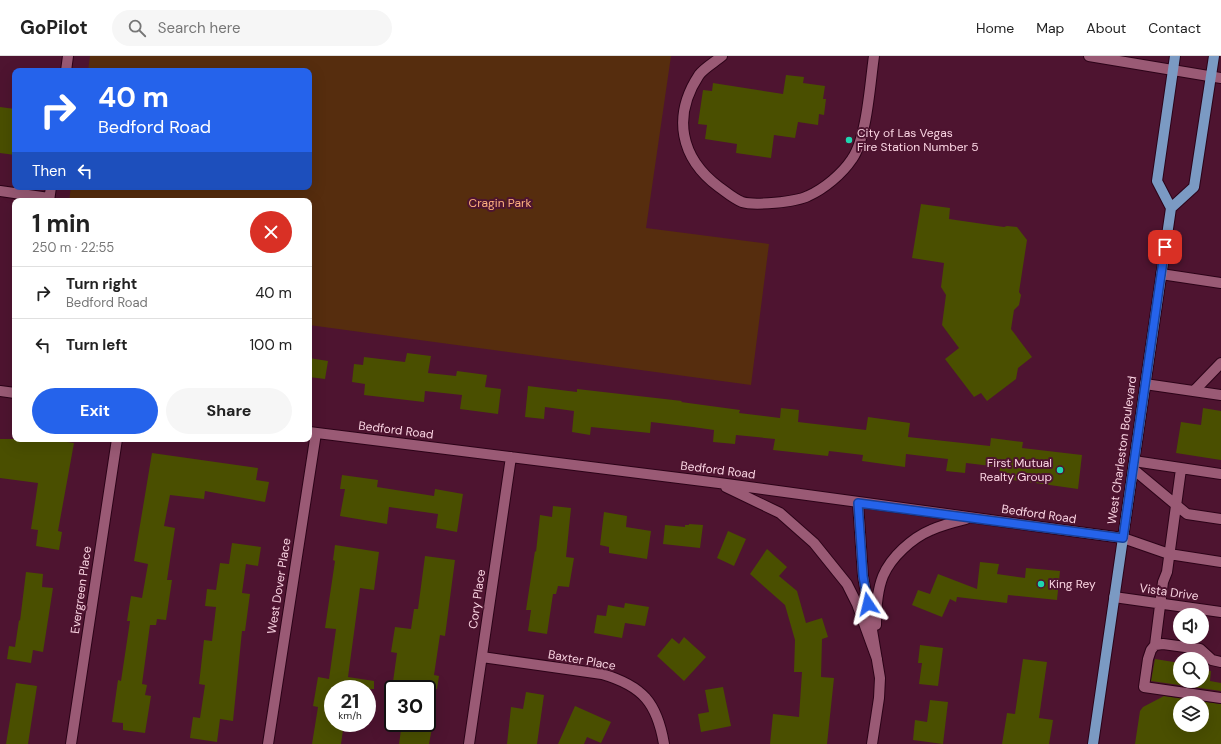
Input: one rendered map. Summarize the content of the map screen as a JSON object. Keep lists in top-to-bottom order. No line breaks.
{"streets":{"main road":["West Charleston Boulevard"],"street":["Bedford Road","West Dover Place","Evergreen Place","Vista Drive","Cory Place","Baxter Place"]},"crossings":[["Bedford Road","West Charleston Boulevard"],["Bedford Road","Cory Place"],["West Charleston Boulevard","Vista Drive"],["Cory Place","Baxter Place"]],"parks":["Cragin Park"],"places":["City of Las Vegas Fire Station Number 5","First Mutual Realty Group","King Rey"],"page":{"header":"GoPilot","search":"Search here","nav":["Home","Map","About","Contact"],"turn":["40 m","Bedford Road"],"then":"Then","heading":["1 min","250 m · 22:55"],"list":[{"name":"Turn right","note":"Bedford Road","value":"40 m"},{"name":"Turn left","value":"100 m"}],"buttons":["Exit","Share"],"speed":"21 km/h","limit":"30"}}
